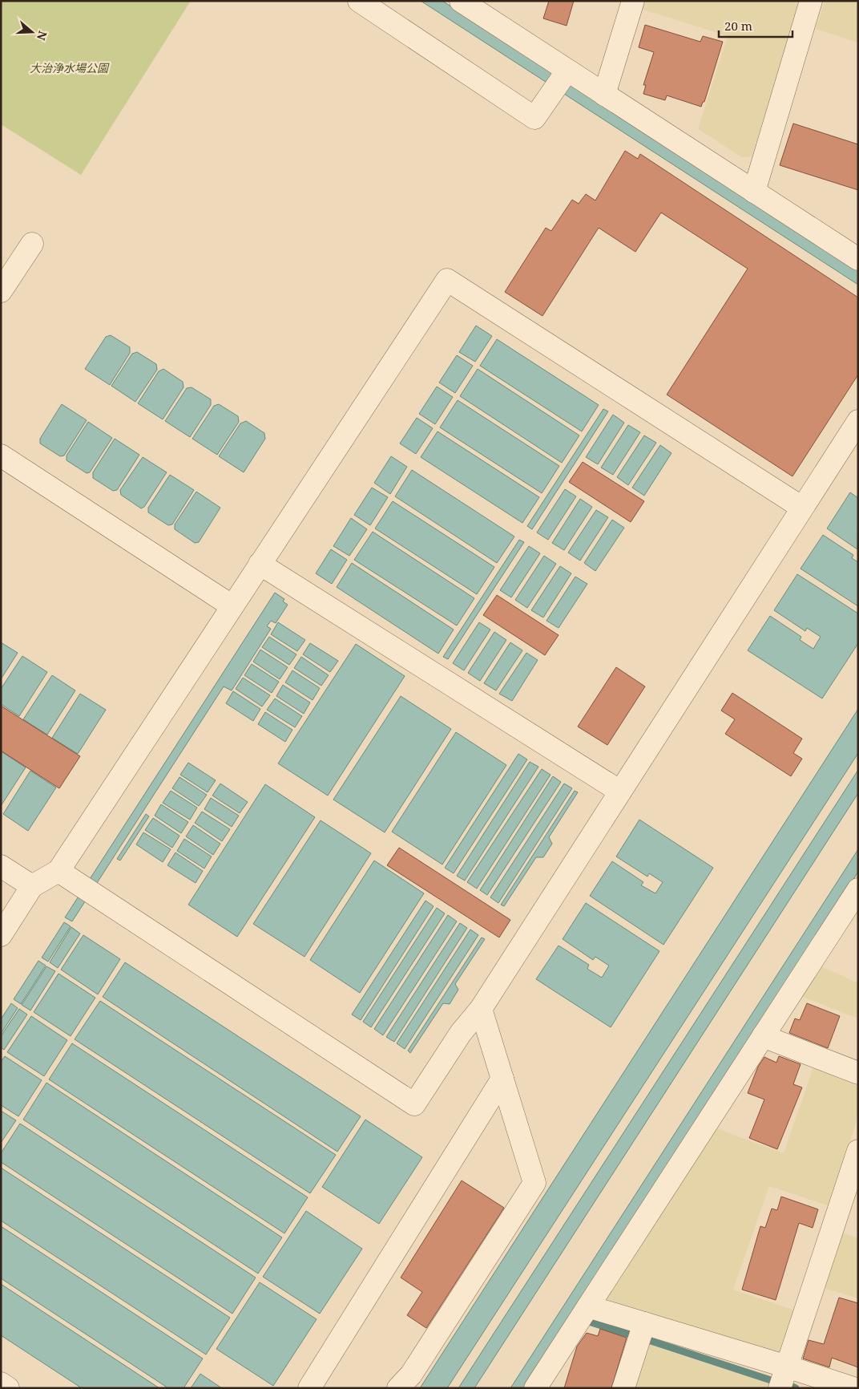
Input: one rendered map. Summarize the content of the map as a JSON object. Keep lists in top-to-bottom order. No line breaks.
{"parks":["大治浄水場公園"],"scale_bar":"20 m","north":"right"}
